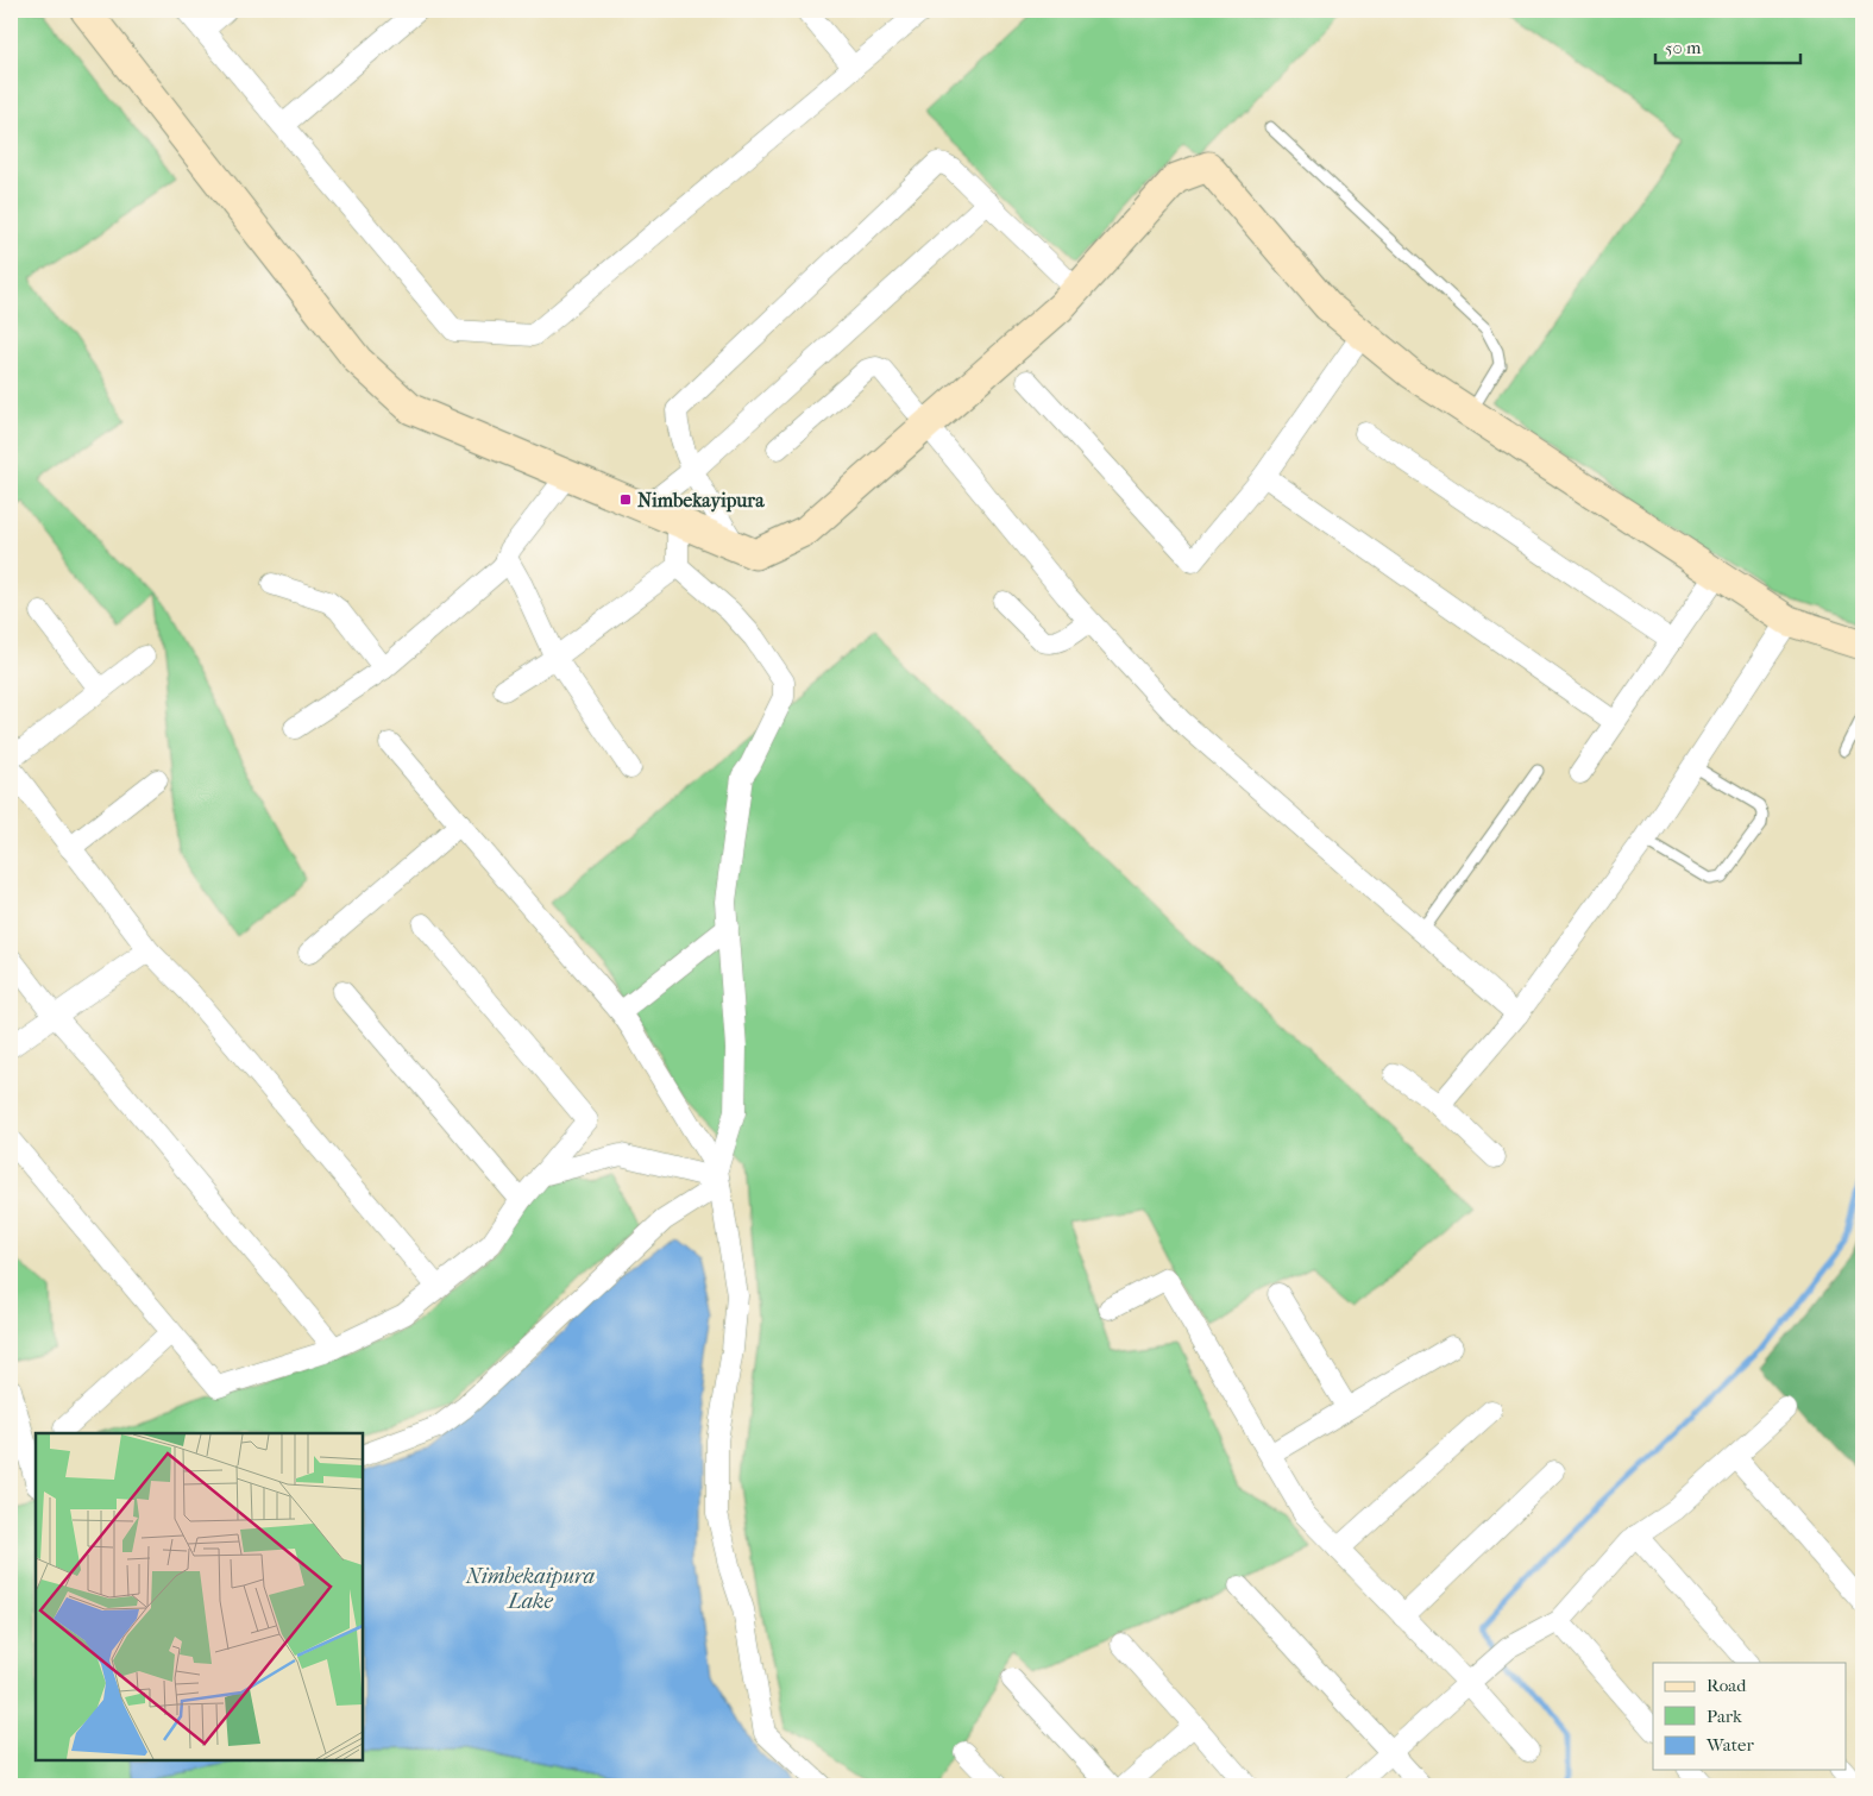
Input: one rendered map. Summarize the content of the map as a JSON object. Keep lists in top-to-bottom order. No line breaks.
{"water":["Nimbekaipura Lake"],"places":{"transit":["Nimbekayipura"]},"legend":["Road","Park","Water"],"scale_bar":"50 m"}
